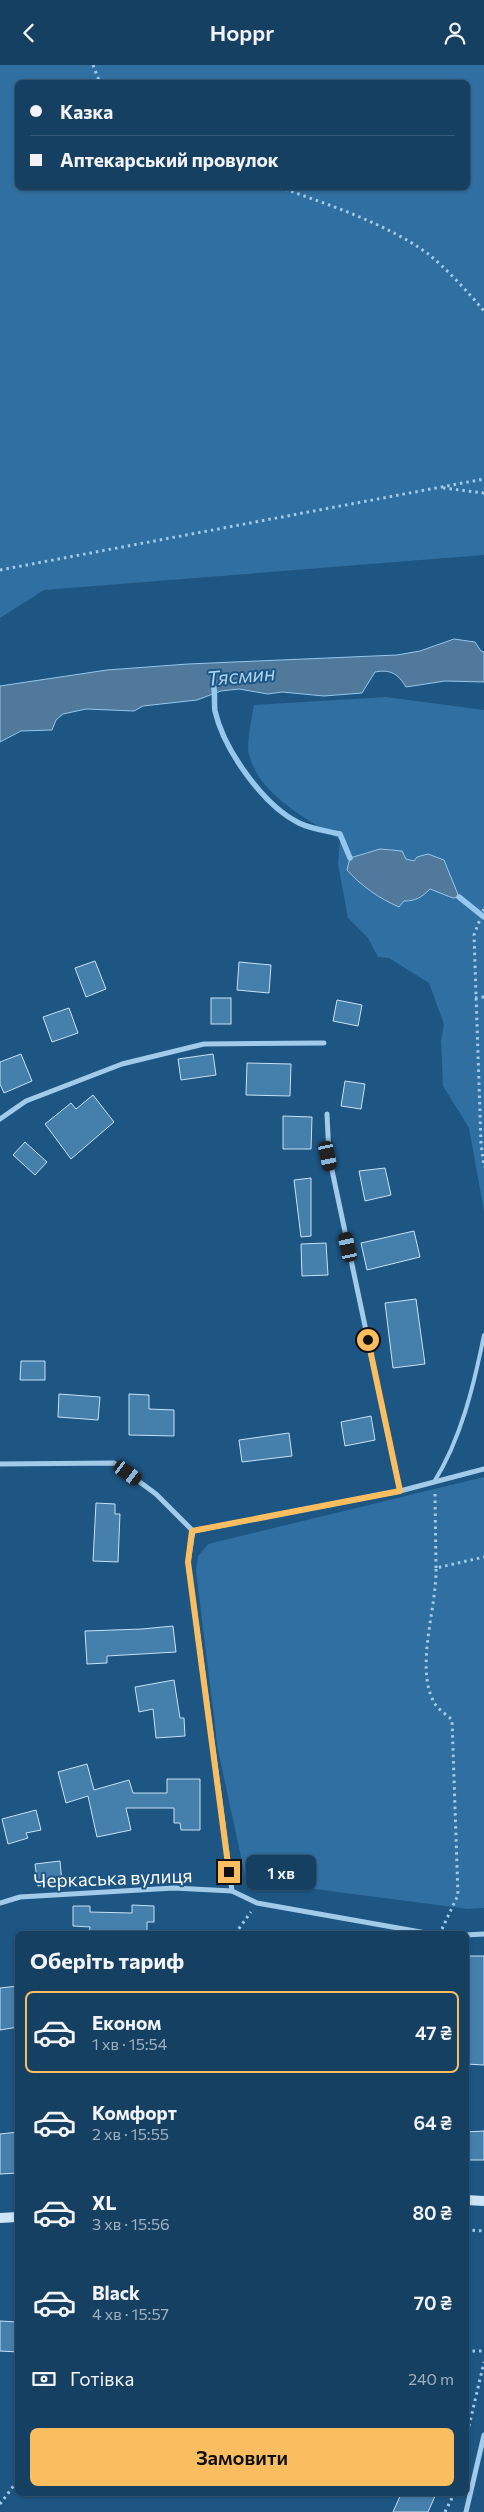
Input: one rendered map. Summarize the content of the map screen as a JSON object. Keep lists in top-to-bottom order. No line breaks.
{"streets":{"street":["Черкаська вулиця"]},"water":["Тясмин"],"page":{"header":"Hoppr","banner":["Казка","Аптекарський провулок"],"bubble":"1 хв","heading":"Оберіть тариф","list":[{"name":"Економ","note":"1 хв · 15:54","value":"47 ₴"},{"name":"Комфорт","note":"2 хв · 15:55","value":"64 ₴"},{"name":"XL","note":"3 хв · 15:56","value":"80 ₴"},{"name":"Black","note":"4 хв · 15:57","value":"70 ₴"}],"pay":["Готівка","240 m"],"buttons":"Замовити"}}
